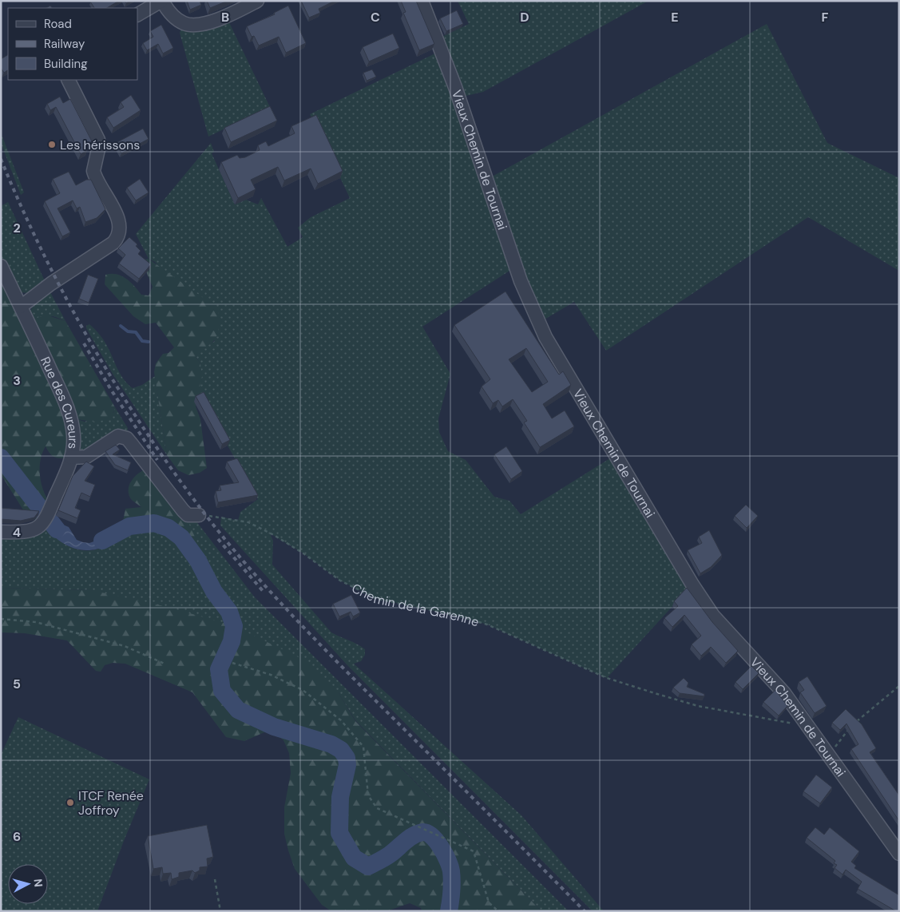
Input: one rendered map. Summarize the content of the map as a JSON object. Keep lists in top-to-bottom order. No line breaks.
{"streets":{"street":["Vieux Chemin de Tournai","Rue des Cureurs"],"path":["Chemin de la Garenne"]},"crossings":[["Vieux Chemin de Tournai","Chemin de la Garenne"]],"places":["Les hérissons","ITCF Renée Joffroy"],"legend":["Road","Railway","Building"],"north":"right","grid":{"columns":["B","C","D","E","F"],"rows":["2","3","4","5","6"]}}
